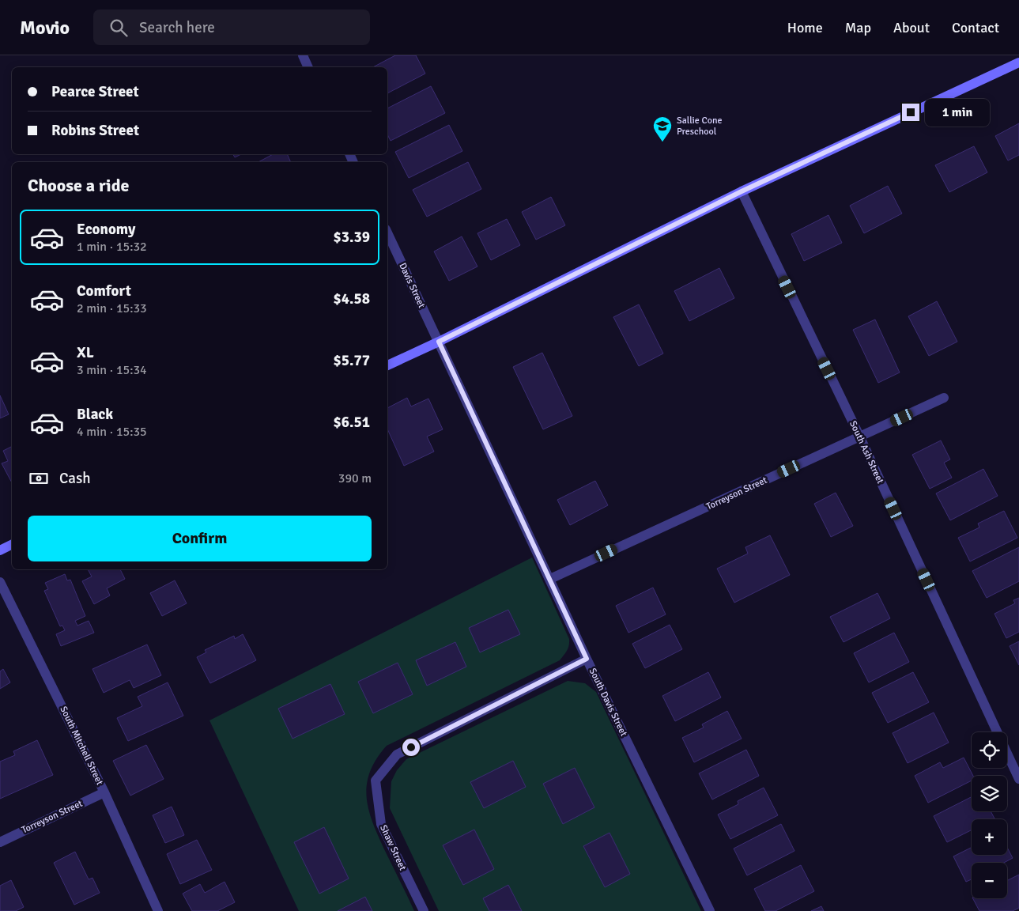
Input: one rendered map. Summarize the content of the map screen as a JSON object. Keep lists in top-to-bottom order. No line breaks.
{"streets":{"street":["Davis Street","South Ash Street","Torreyson Street","South Davis Street","South Mitchell Street","Shaw Street"]},"crossings":[["Davis Street","South Davis Street"],["South Ash Street","Torreyson Street"],["Torreyson Street","South Davis Street"],["Torreyson Street","South Mitchell Street"],["South Davis Street","Shaw Street"]],"places":{"school or university":["Sallie Cone Preschool"]},"page":{"header":"Movio","search":"Search here","nav":["Home","Map","About","Contact"],"banner":["Pearce Street","Robins Street"],"bubble":"1 min","heading":"Choose a ride","list":[{"name":"Economy","note":"1 min · 15:32","value":"$3.39"},{"name":"Comfort","note":"2 min · 15:33","value":"$4.58"},{"name":"XL","note":"3 min · 15:34","value":"$5.77"},{"name":"Black","note":"4 min · 15:35","value":"$6.51"}],"pay":["Cash","390 m"],"buttons":"Confirm","map_buttons":["+","−"]}}
